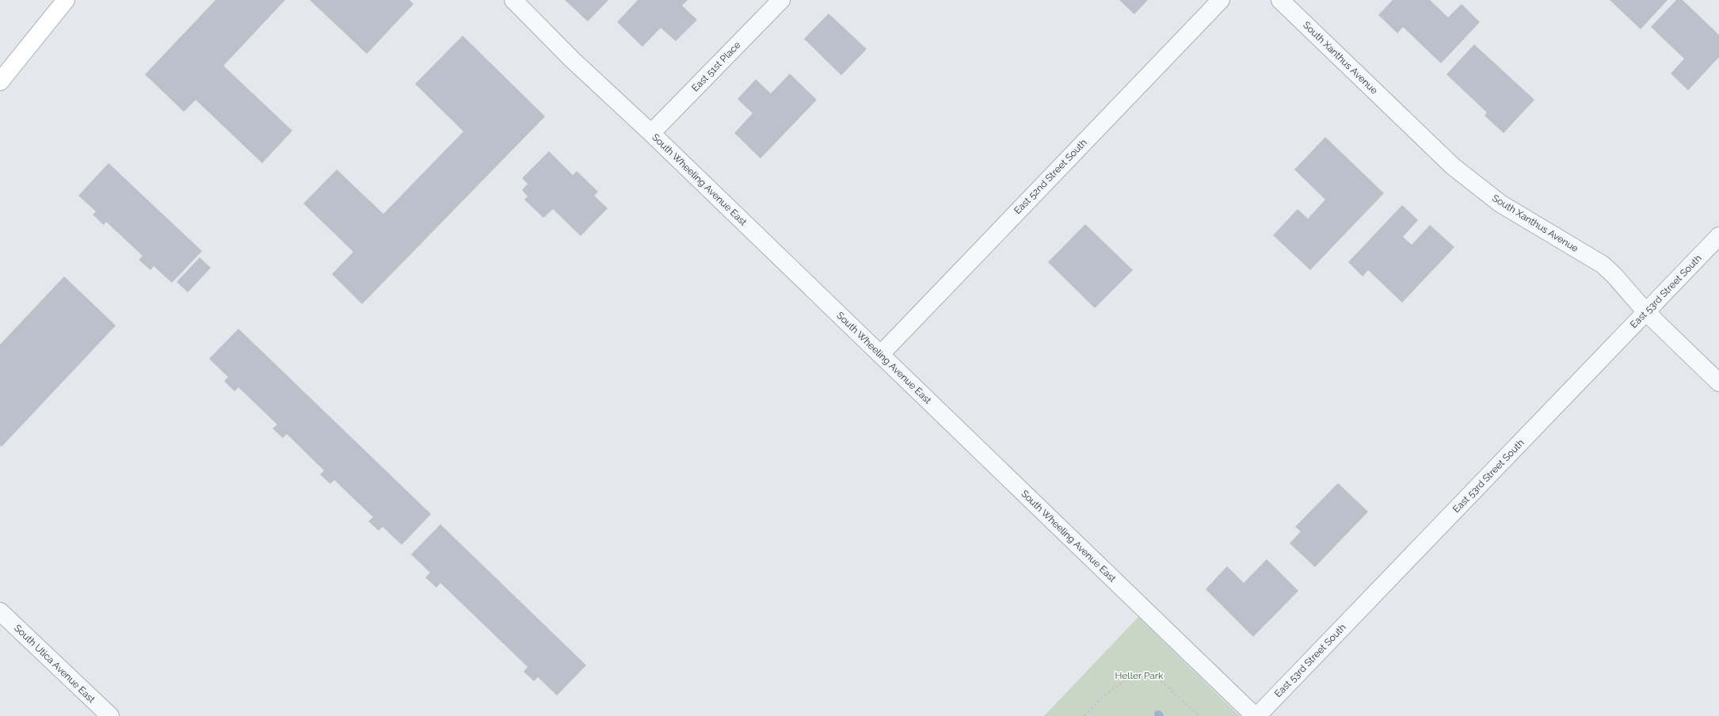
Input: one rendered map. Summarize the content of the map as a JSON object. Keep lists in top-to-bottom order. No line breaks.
{"streets":{"street":["South Xanthus Avenue","East 51st Place","East 52nd Street South","South Wheeling Avenue East","East 53rd Street South","South Utica Avenue East"]},"crossings":[["South Xanthus Avenue","East 53rd Street South"],["East 51st Place","South Wheeling Avenue East"],["East 52nd Street South","South Wheeling Avenue East"],["South Wheeling Avenue East","East 53rd Street South"]],"parks":["Heller Park"]}
